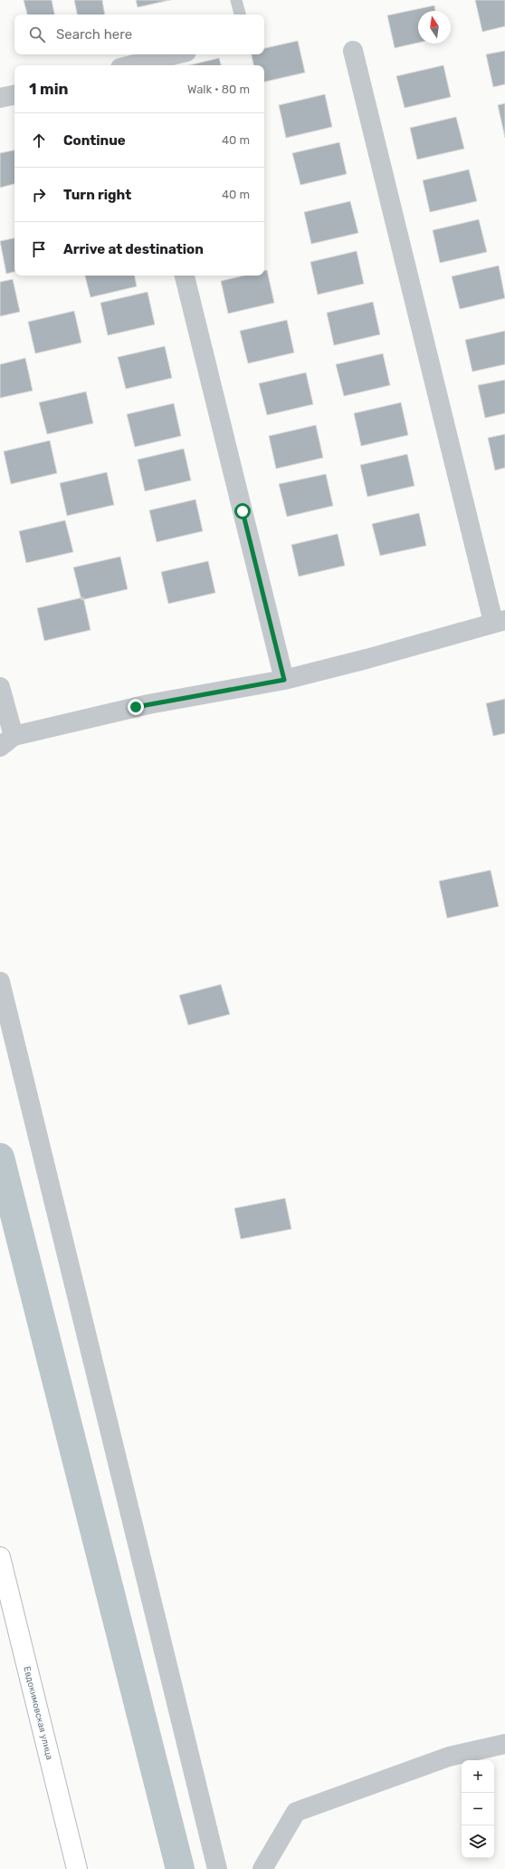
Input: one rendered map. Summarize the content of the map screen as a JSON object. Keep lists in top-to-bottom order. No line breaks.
{"streets":{"main road":["Евдокимовская улица"]},"north":"top","page":{"search":"Search here","heading":["1 min","Walk · 80 m"],"list":[["Continue","40 m"],["Turn right","40 m"],"Arrive at destination"],"map_buttons":["+","−"]}}
